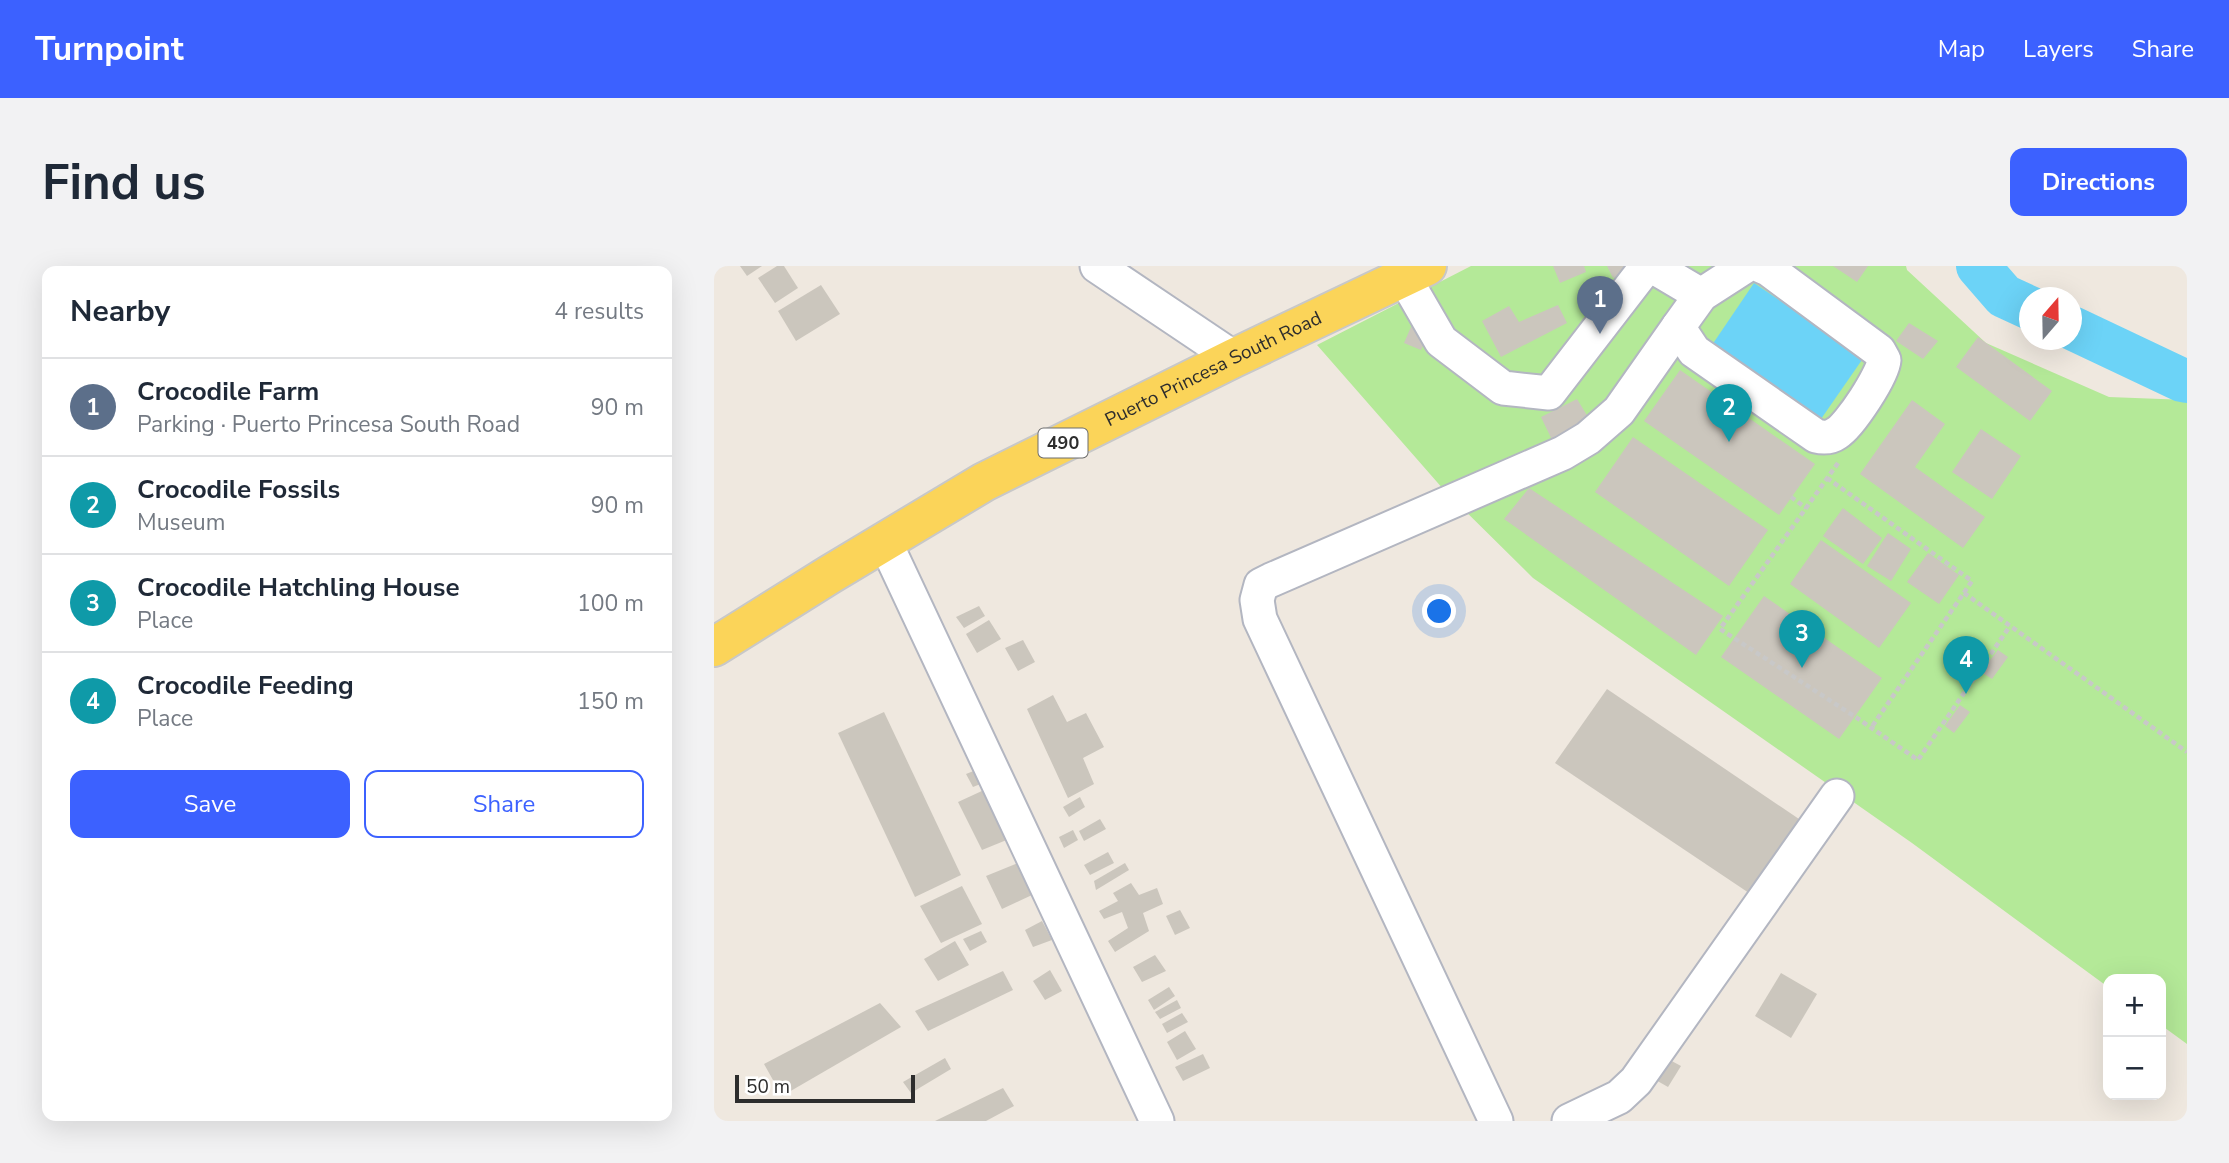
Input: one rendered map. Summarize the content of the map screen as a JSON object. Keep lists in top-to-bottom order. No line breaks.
{"streets":{"main road":["Puerto Princesa South Road","490"]},"scale_bar":"50 m","north":"top","page":{"header":"Turnpoint","nav":["Map","Layers","Share"],"buttons":["Directions",["Save","Share"]],"title":"Find us","heading":["Nearby","4 results"],"pins":["1","2","3","4"],"list":[{"mark":"1","name":"Crocodile Farm","note":"Parking · Puerto Princesa South Road","value":"90 m"},{"mark":"2","name":"Crocodile Fossils","note":"Museum","value":"90 m"},{"mark":"3","name":"Crocodile Hatchling House","note":"Place","value":"100 m"},{"mark":"4","name":"Crocodile Feeding","note":"Place","value":"150 m"}],"map_buttons":["+","−"],"scale":"50 m"}}
